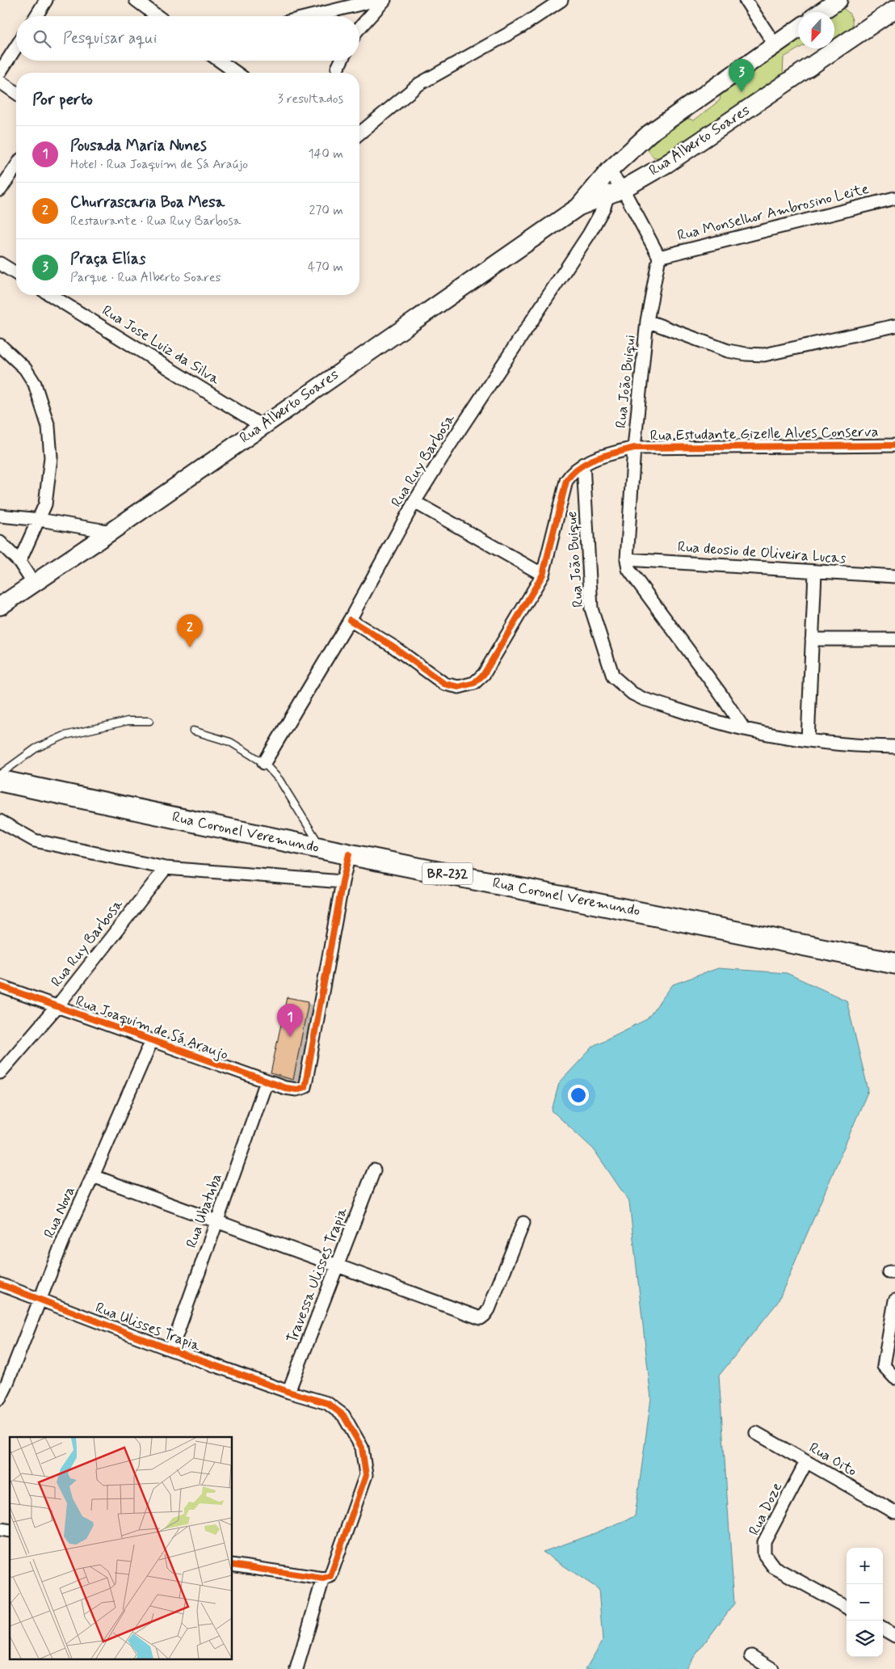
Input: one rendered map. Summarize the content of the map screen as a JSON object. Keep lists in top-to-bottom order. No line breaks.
{"streets":{"highway":["Rua Coronel Veremundo","BR-232"],"main road":["Rua Alberto Soares"],"street":["Rua Monselhor Ambrosino Leite","Rua Jose Luiz da Silva","Rua João Buiqui","Rua Estudante Gizelle Alves Conserva","Rua Ruy Barbosa","Rua deosio de Oliveira Lucas","Rua João Buique","Rua Joaquim de Sá Araujo","Rua Ubatuba","Rua Nova","Travessa Ulisses Trapia","Rua Ulisses Trapia","Rua Oito","Rua Doze"]},"crossings":[["Rua Alberto Soares","Rua Jose Luiz da Silva"],["Rua Alberto Soares","Rua Ruy Barbosa"],["Rua Monselhor Ambrosino Leite","Rua João Buiqui"],["Rua João Buiqui","Rua Estudante Gizelle Alves Conserva"],["Rua João Buiqui","Rua deosio de Oliveira Lucas"],["Rua Estudante Gizelle Alves Conserva","Rua João Buique"],["Rua Ruy Barbosa","Rua Joaquim de Sá Araujo"],["Rua Joaquim de Sá Araujo","Rua Ubatuba"],["Rua Joaquim de Sá Araujo","Rua Nova"],["Rua Ubatuba","Rua Ulisses Trapia"],["Rua Nova","Rua Ulisses Trapia"],["Travessa Ulisses Trapia","Rua Ulisses Trapia"],["Rua Oito","Rua Doze"]],"north":"bottom","page":{"search":"Pesquisar aqui","pins":["3","2","1"],"heading":["Por perto","3 resultados"],"list":[{"mark":"1","name":"Pousada Maria Nunes","note":"Hotel · Rua Joaquim de Sá Araújo","value":"140 m"},{"mark":"2","name":"Churrascaria Boa Mesa","note":"Restaurante · Rua Ruy Barbosa","value":"270 m"},{"mark":"3","name":"Praça Elías","note":"Parque · Rua Alberto Soares","value":"470 m"}],"map_buttons":["+","−"]}}
